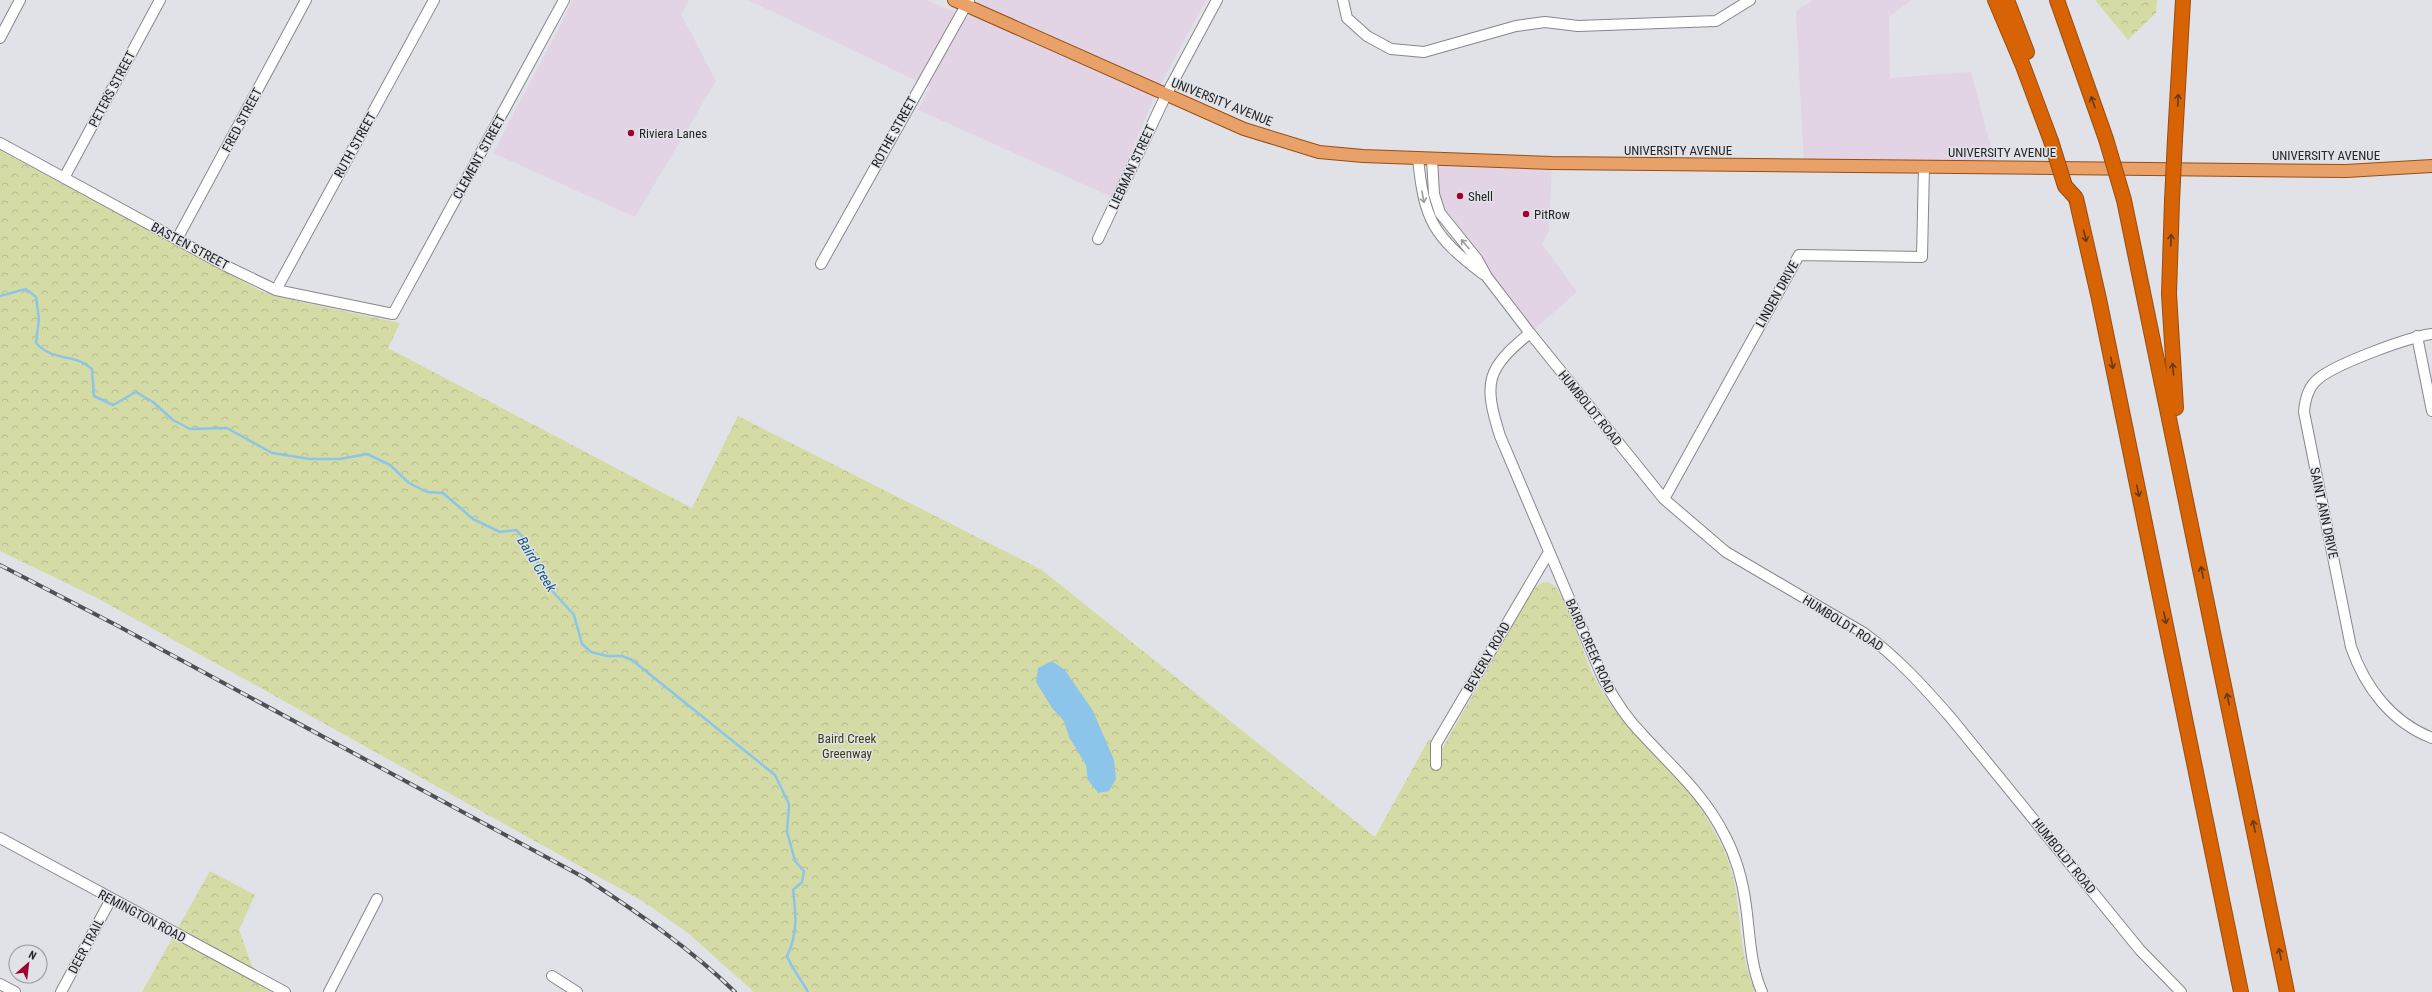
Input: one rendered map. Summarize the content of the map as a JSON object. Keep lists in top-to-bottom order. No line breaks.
{"streets":{"main road":["UNIVERSITY AVENUE"],"street":["PETERS STREET","FRED STREET","ROTHE STREET","RUTH STREET","CLEMENT STREET","LIEBMAN STREET","BASTEN STREET","LINDEN DRIVE","HUMBOLDT ROAD","SAINT ANN DRIVE","BAIRD CREEK ROAD","BEVERLY ROAD","REMINGTON ROAD","DEER TRAIL"]},"crossings":[["PETERS STREET","BASTEN STREET"],["UNIVERSITY AVENUE","ROTHE STREET"],["UNIVERSITY AVENUE","LIEBMAN STREET"],["UNIVERSITY AVENUE","LINDEN DRIVE"],["UNIVERSITY AVENUE","HUMBOLDT ROAD"],["FRED STREET","BASTEN STREET"],["RUTH STREET","BASTEN STREET"],["CLEMENT STREET","BASTEN STREET"],["LINDEN DRIVE","HUMBOLDT ROAD"],["HUMBOLDT ROAD","BAIRD CREEK ROAD"],["BAIRD CREEK ROAD","BEVERLY ROAD"],["REMINGTON ROAD","DEER TRAIL"]],"water":["Baird Creek"],"parks":["Baird Creek Greenway"],"places":["Riviera Lanes","Shell","PitRow"],"north":"top right"}
